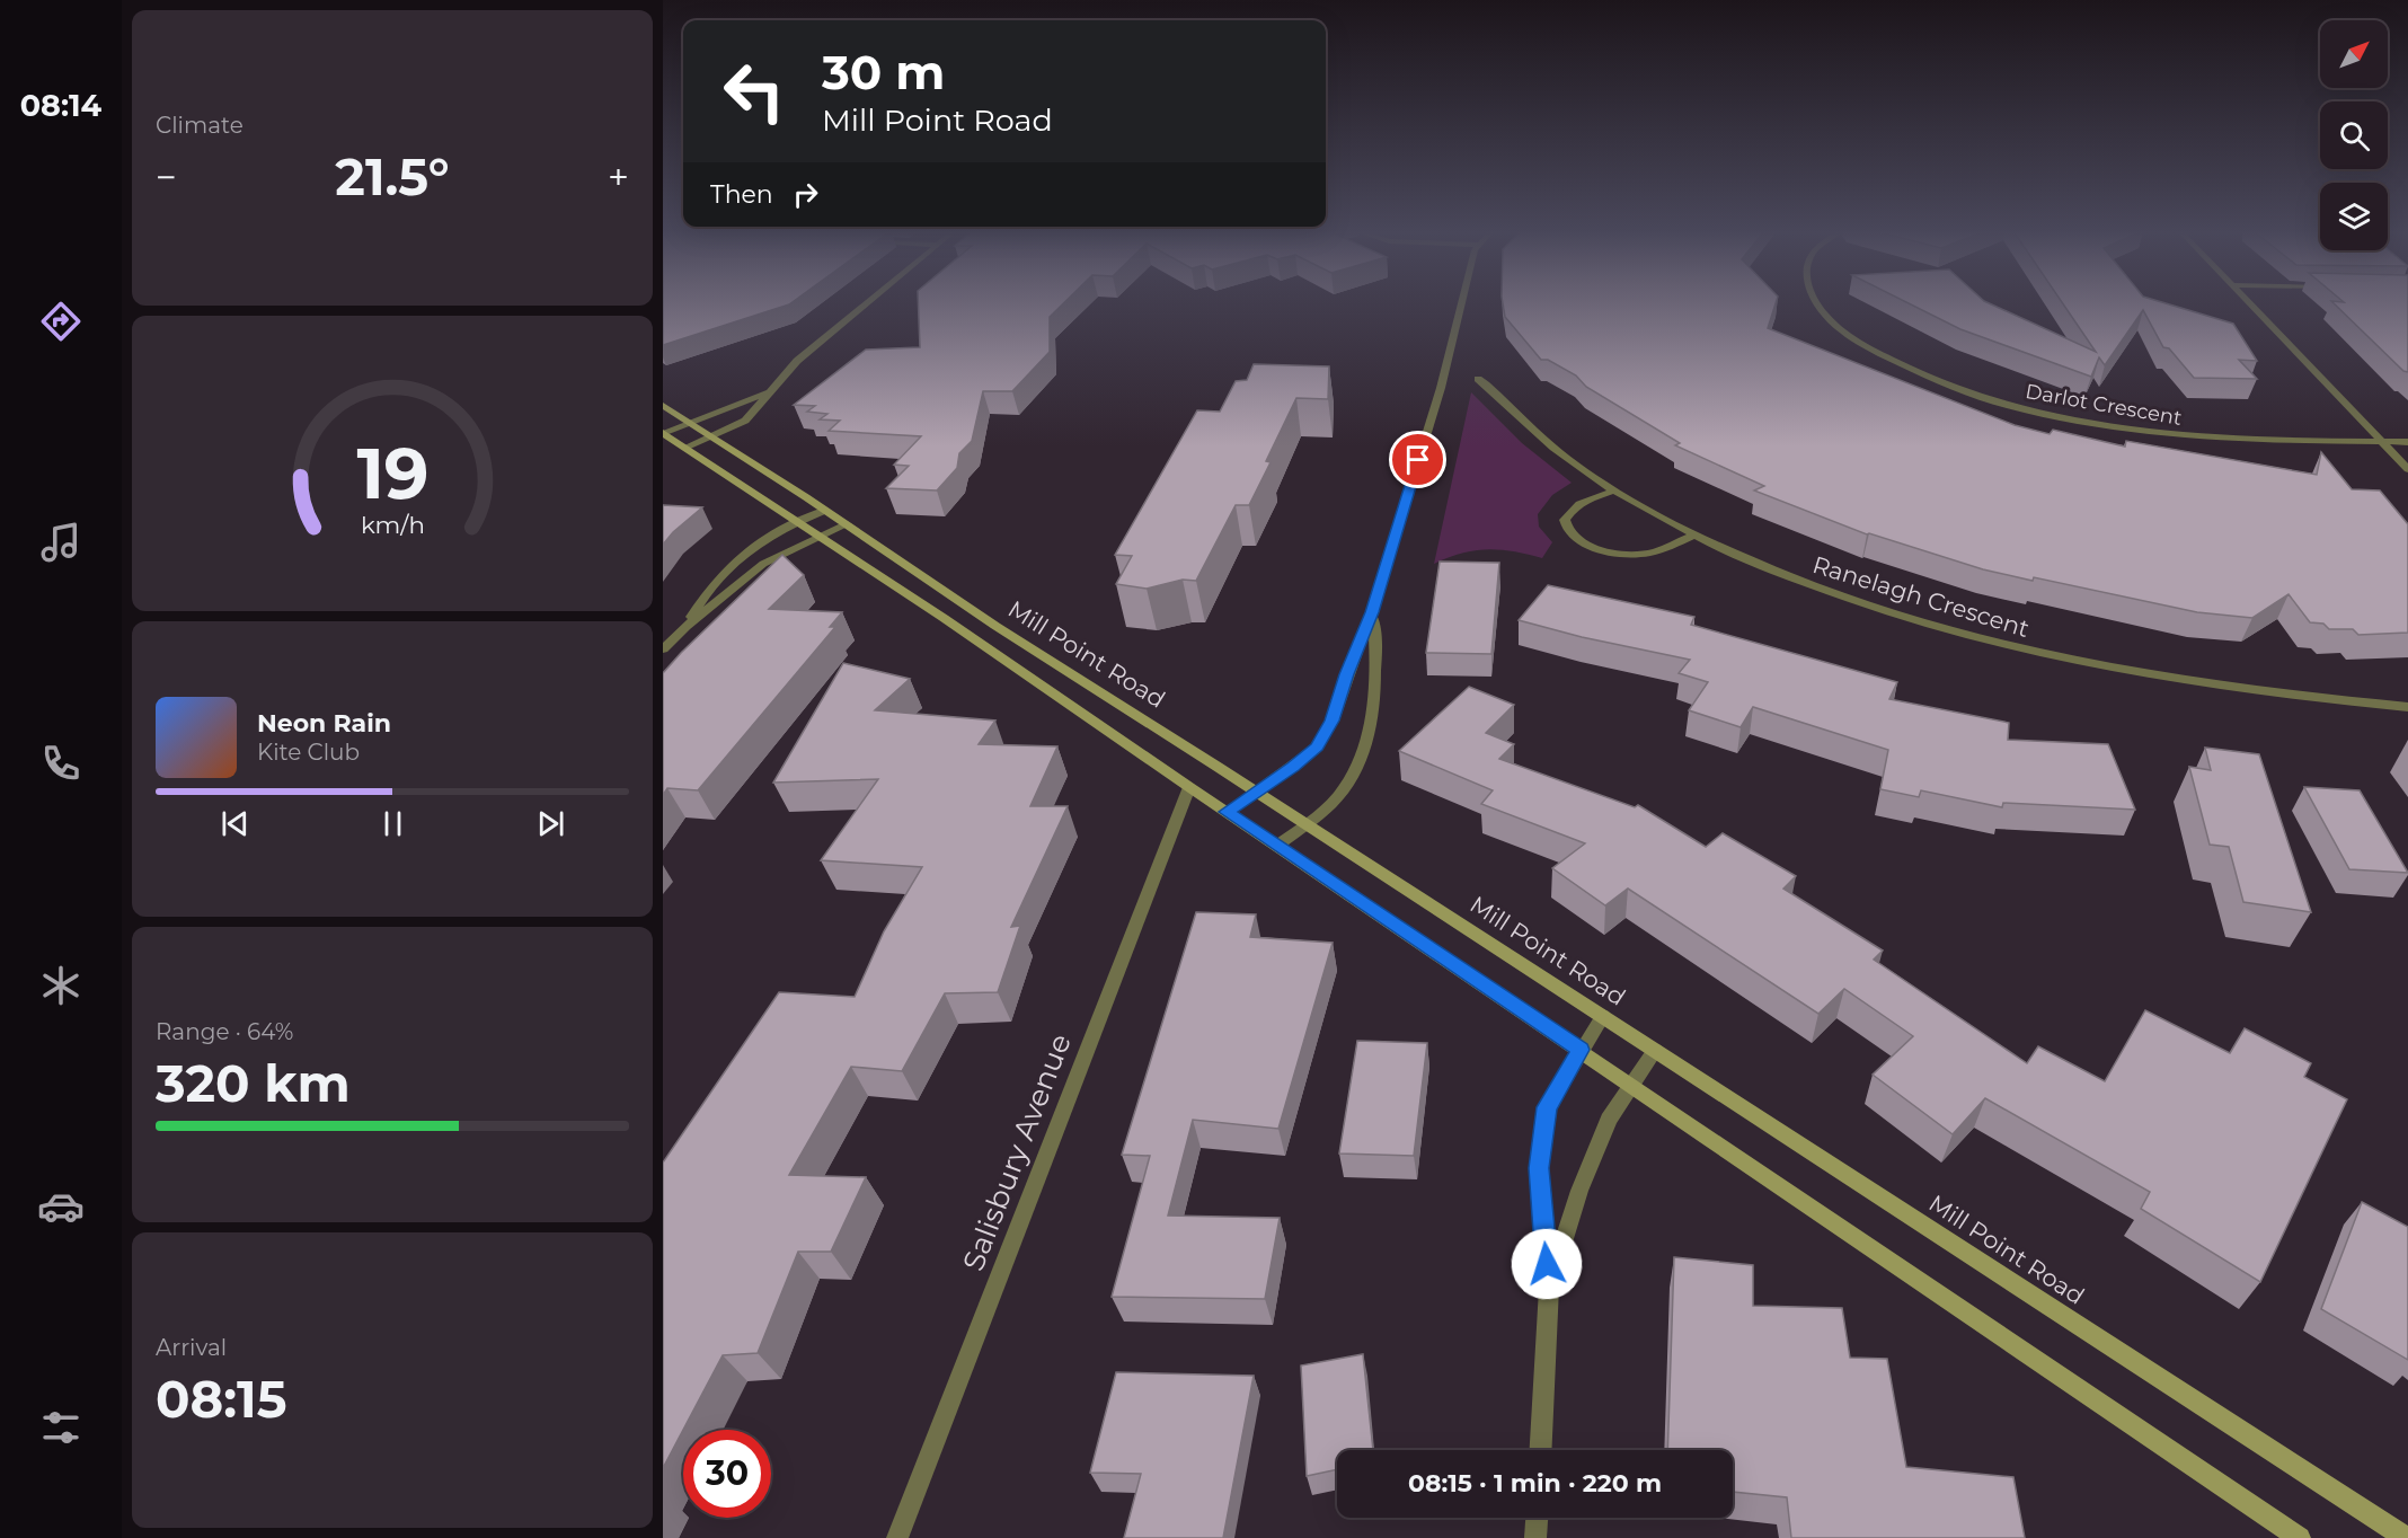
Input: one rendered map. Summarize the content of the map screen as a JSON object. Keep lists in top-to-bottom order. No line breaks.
{"streets":{"main road":["Mill Point Road"],"street":["Darlot Crescent","Ranelagh Crescent","Salisbury Avenue"]},"crossings":[["Mill Point Road","Salisbury Avenue"]],"north":"top right","page":{"tabs":"08:14","tile":["Climate",["Range · 64%","320 km"],["Arrival","08:15"]],"turn":["30 m","Mill Point Road"],"heat":["−","21.5°","+"],"then":"Then","song":["Neon Rain","Kite Club"],"limit":"30","trip":"08:15 · 1 min · 220 m","gauge":["19","km/h"]}}
